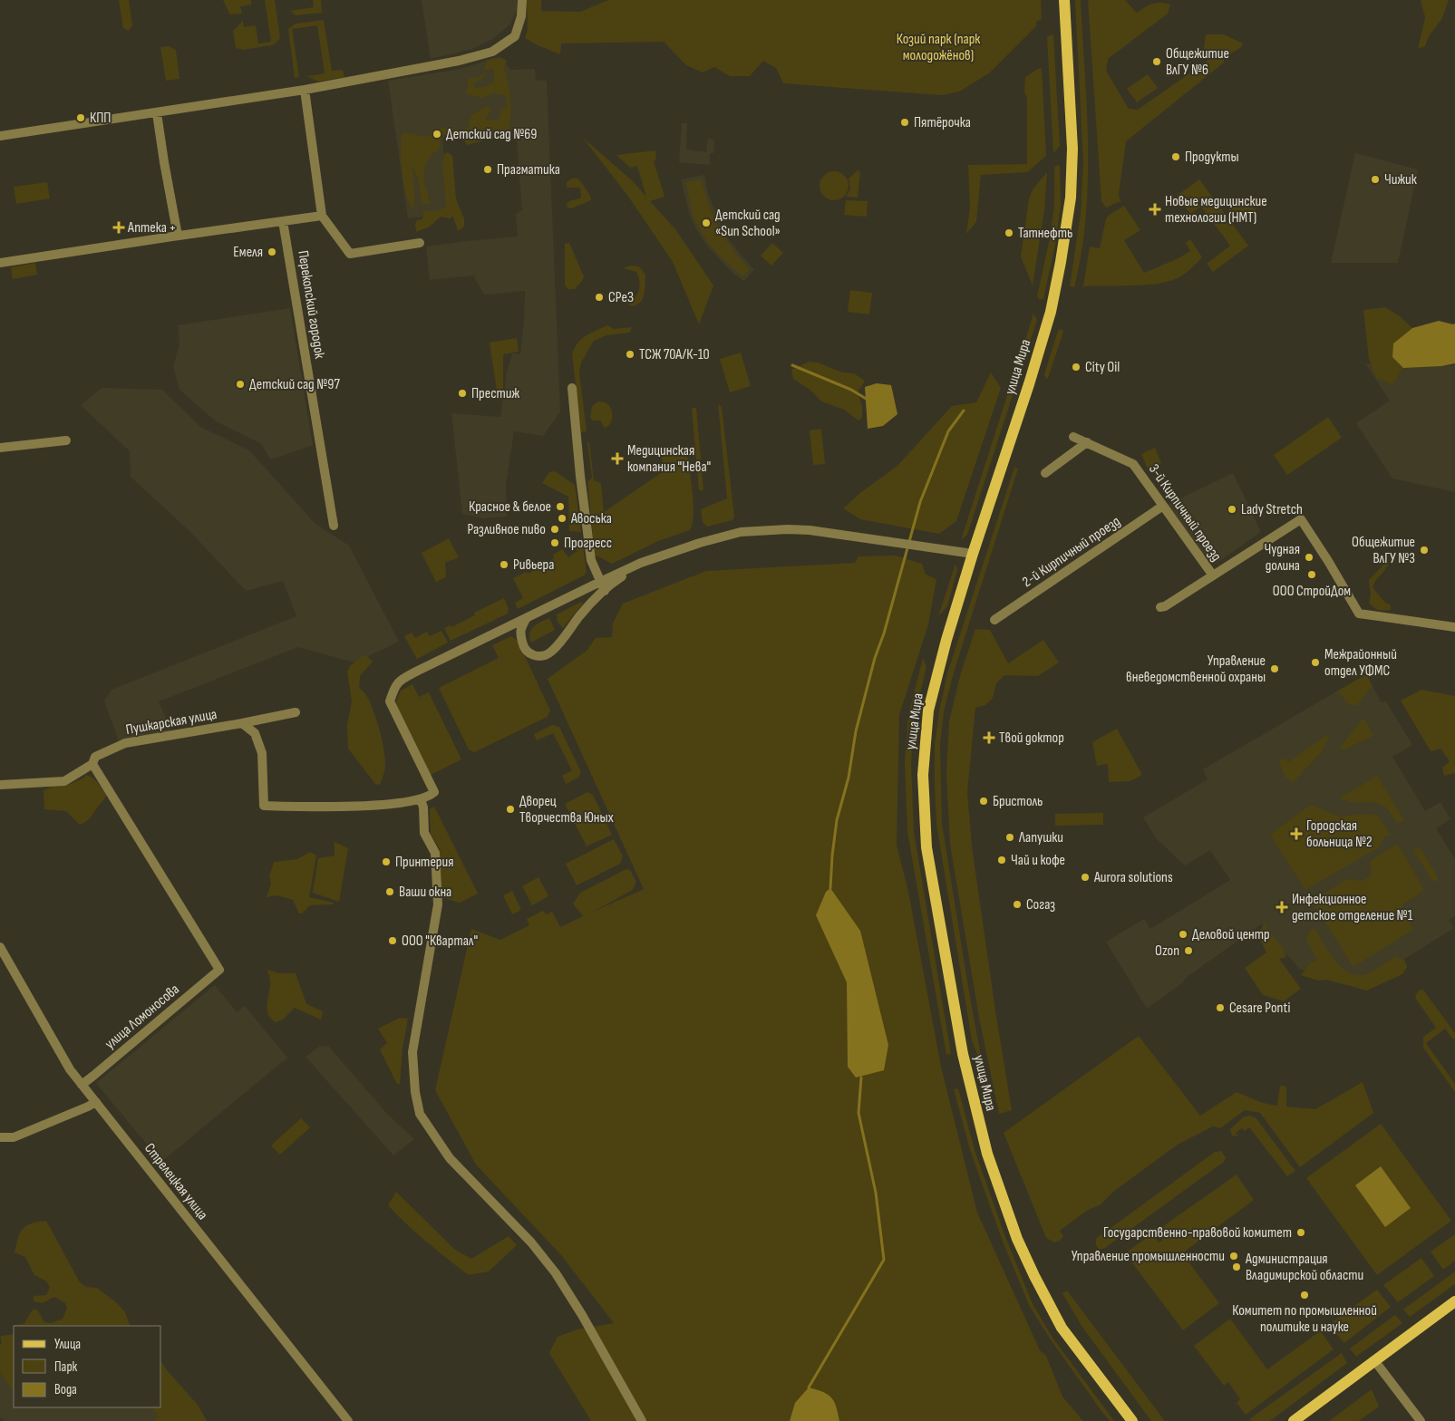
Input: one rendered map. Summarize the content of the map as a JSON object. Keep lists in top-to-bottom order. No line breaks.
{"streets":{"main road":["улица Мира"],"street":["Перекопский городок","3-й Кирпичный проезд","2-й Кирпичный проезд","Пушкарская улица","улица Ломоносова","Стрелецкая улица"]},"crossings":[["3-й Кирпичный проезд","2-й Кирпичный проезд"],["Пушкарская улица","улица Ломоносова"],["улица Ломоносова","Стрелецкая улица"]],"parks":["Козий парк (парк молодожёнов)"],"places":{"other":["Общежитие ВлГУ №6","КПП","Пятёрочка","Детский сад №69","Продукты","Прагматика","Чижик","Детский сад «Sun School»","Татнефть","Емеля","СРеЗ","ТСЖ 70А/К-10","City Oil","Детский сад №97","Престиж","Красное & белое","Lady Stretch","Авоська","Разливное пиво","Прогресс","Общежитие ВлГУ №3","Чудная долина","Ривьера","ООО СтройДом","Межрайонный отдел УФМС","Управление вневедомственной охраны","Бристоль","Дворец Творчества Юных","Лапушки","Чай и кофе","Принтерия","Aurora solutions","Ваши окна","Согаз","Деловой центр","ООО \"Квартал\"","Ozon","Cesare Ponti","Государственно-правовой комитет","Управление промышленности","Администрация Владимирской области","Комитет по промышленной политике и науке"],"health":["Новые медицинские технологии (НМТ)","Аптека +","Медицинская компания \"Нева\"","Твой доктор","Городская больница №2","Инфекционное детское отделение №1"]},"legend":["Улица","Парк","Вода"]}
